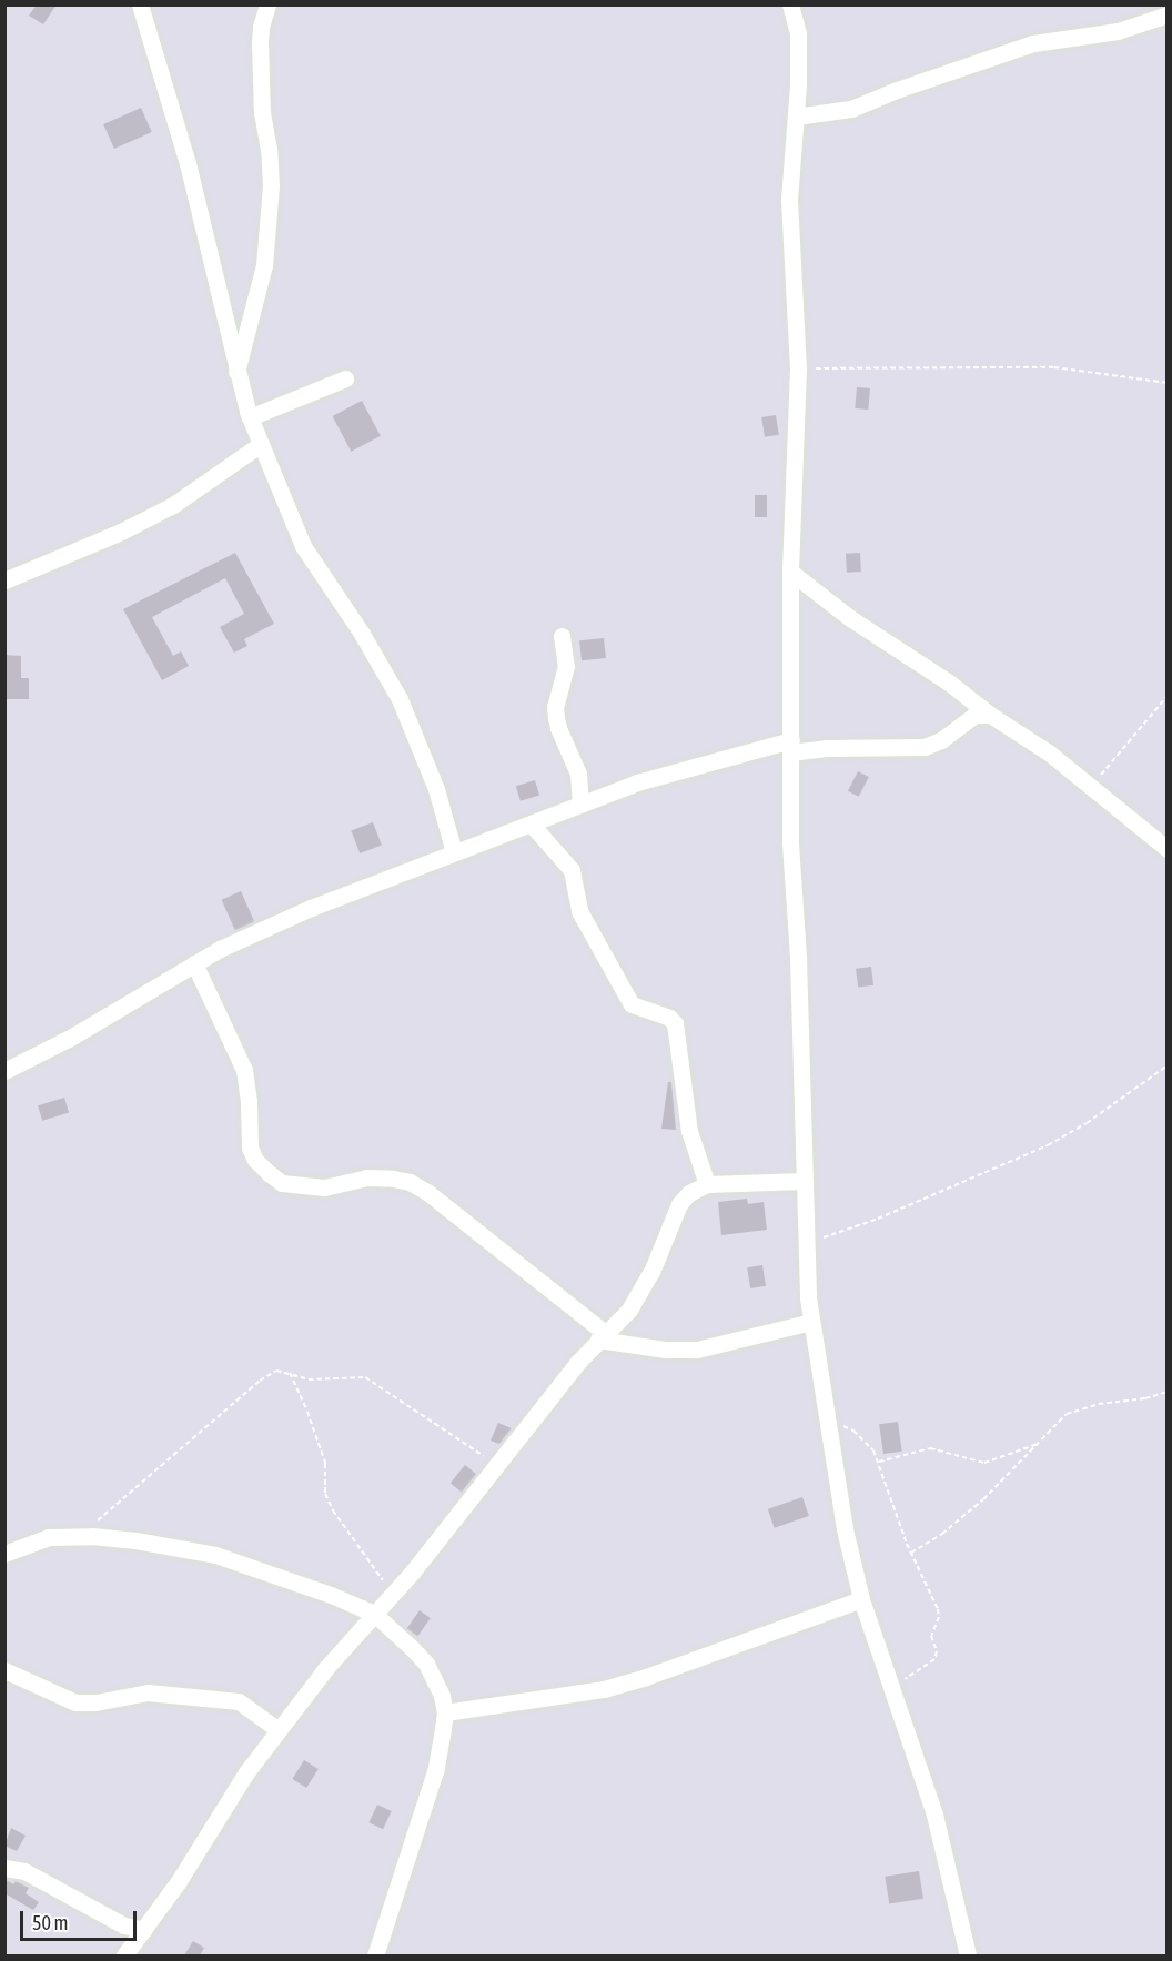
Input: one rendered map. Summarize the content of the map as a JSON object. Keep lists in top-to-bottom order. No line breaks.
{"scale_bar":"50 m"}
